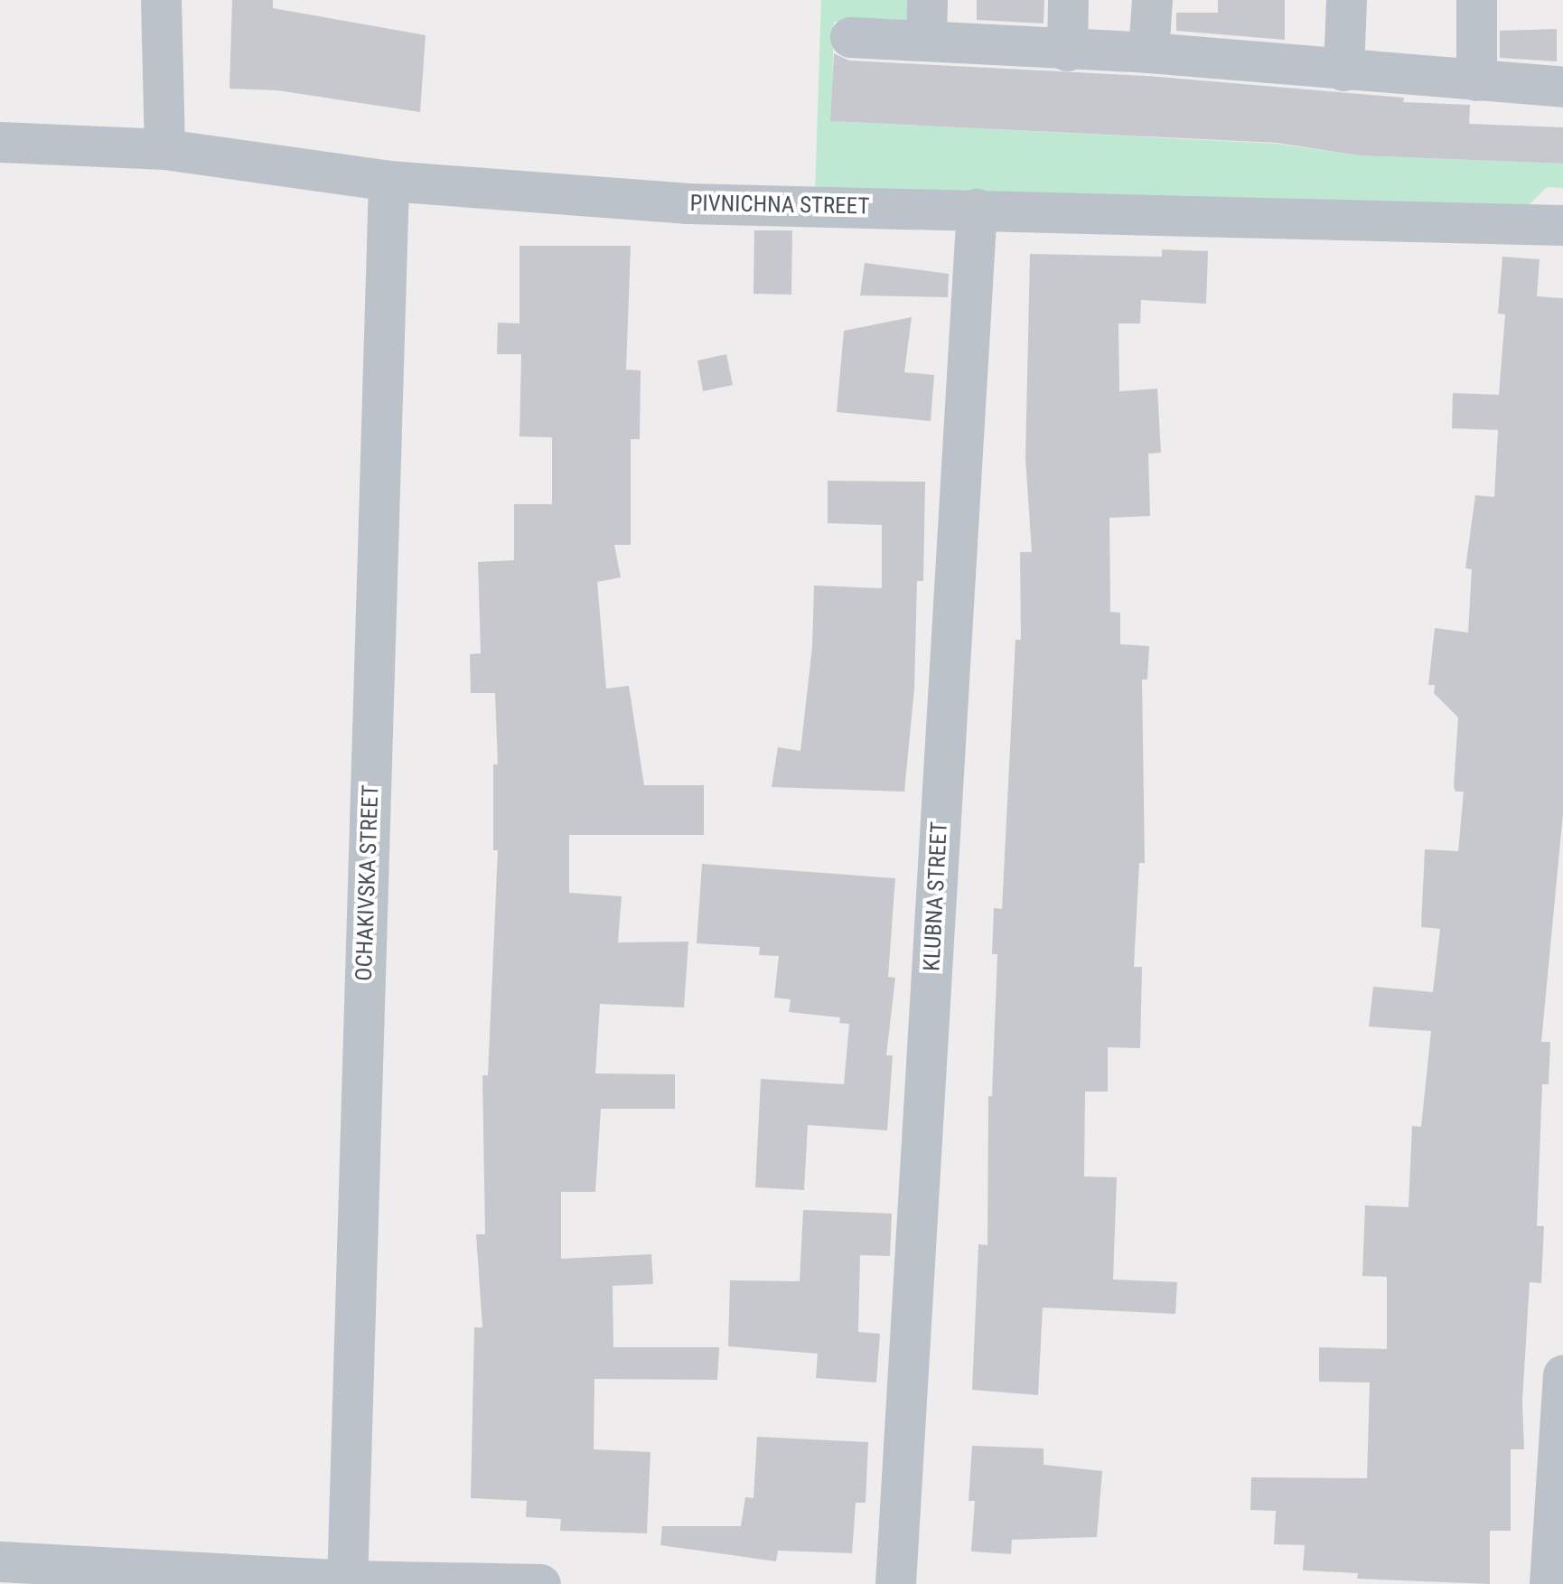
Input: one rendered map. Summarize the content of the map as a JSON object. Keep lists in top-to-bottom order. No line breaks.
{"streets":{"street":["PIVNICHNA STREET","OCHAKIVSKA STREET","KLUBNA STREET"]},"crossings":[["PIVNICHNA STREET","OCHAKIVSKA STREET"],["PIVNICHNA STREET","KLUBNA STREET"]]}
